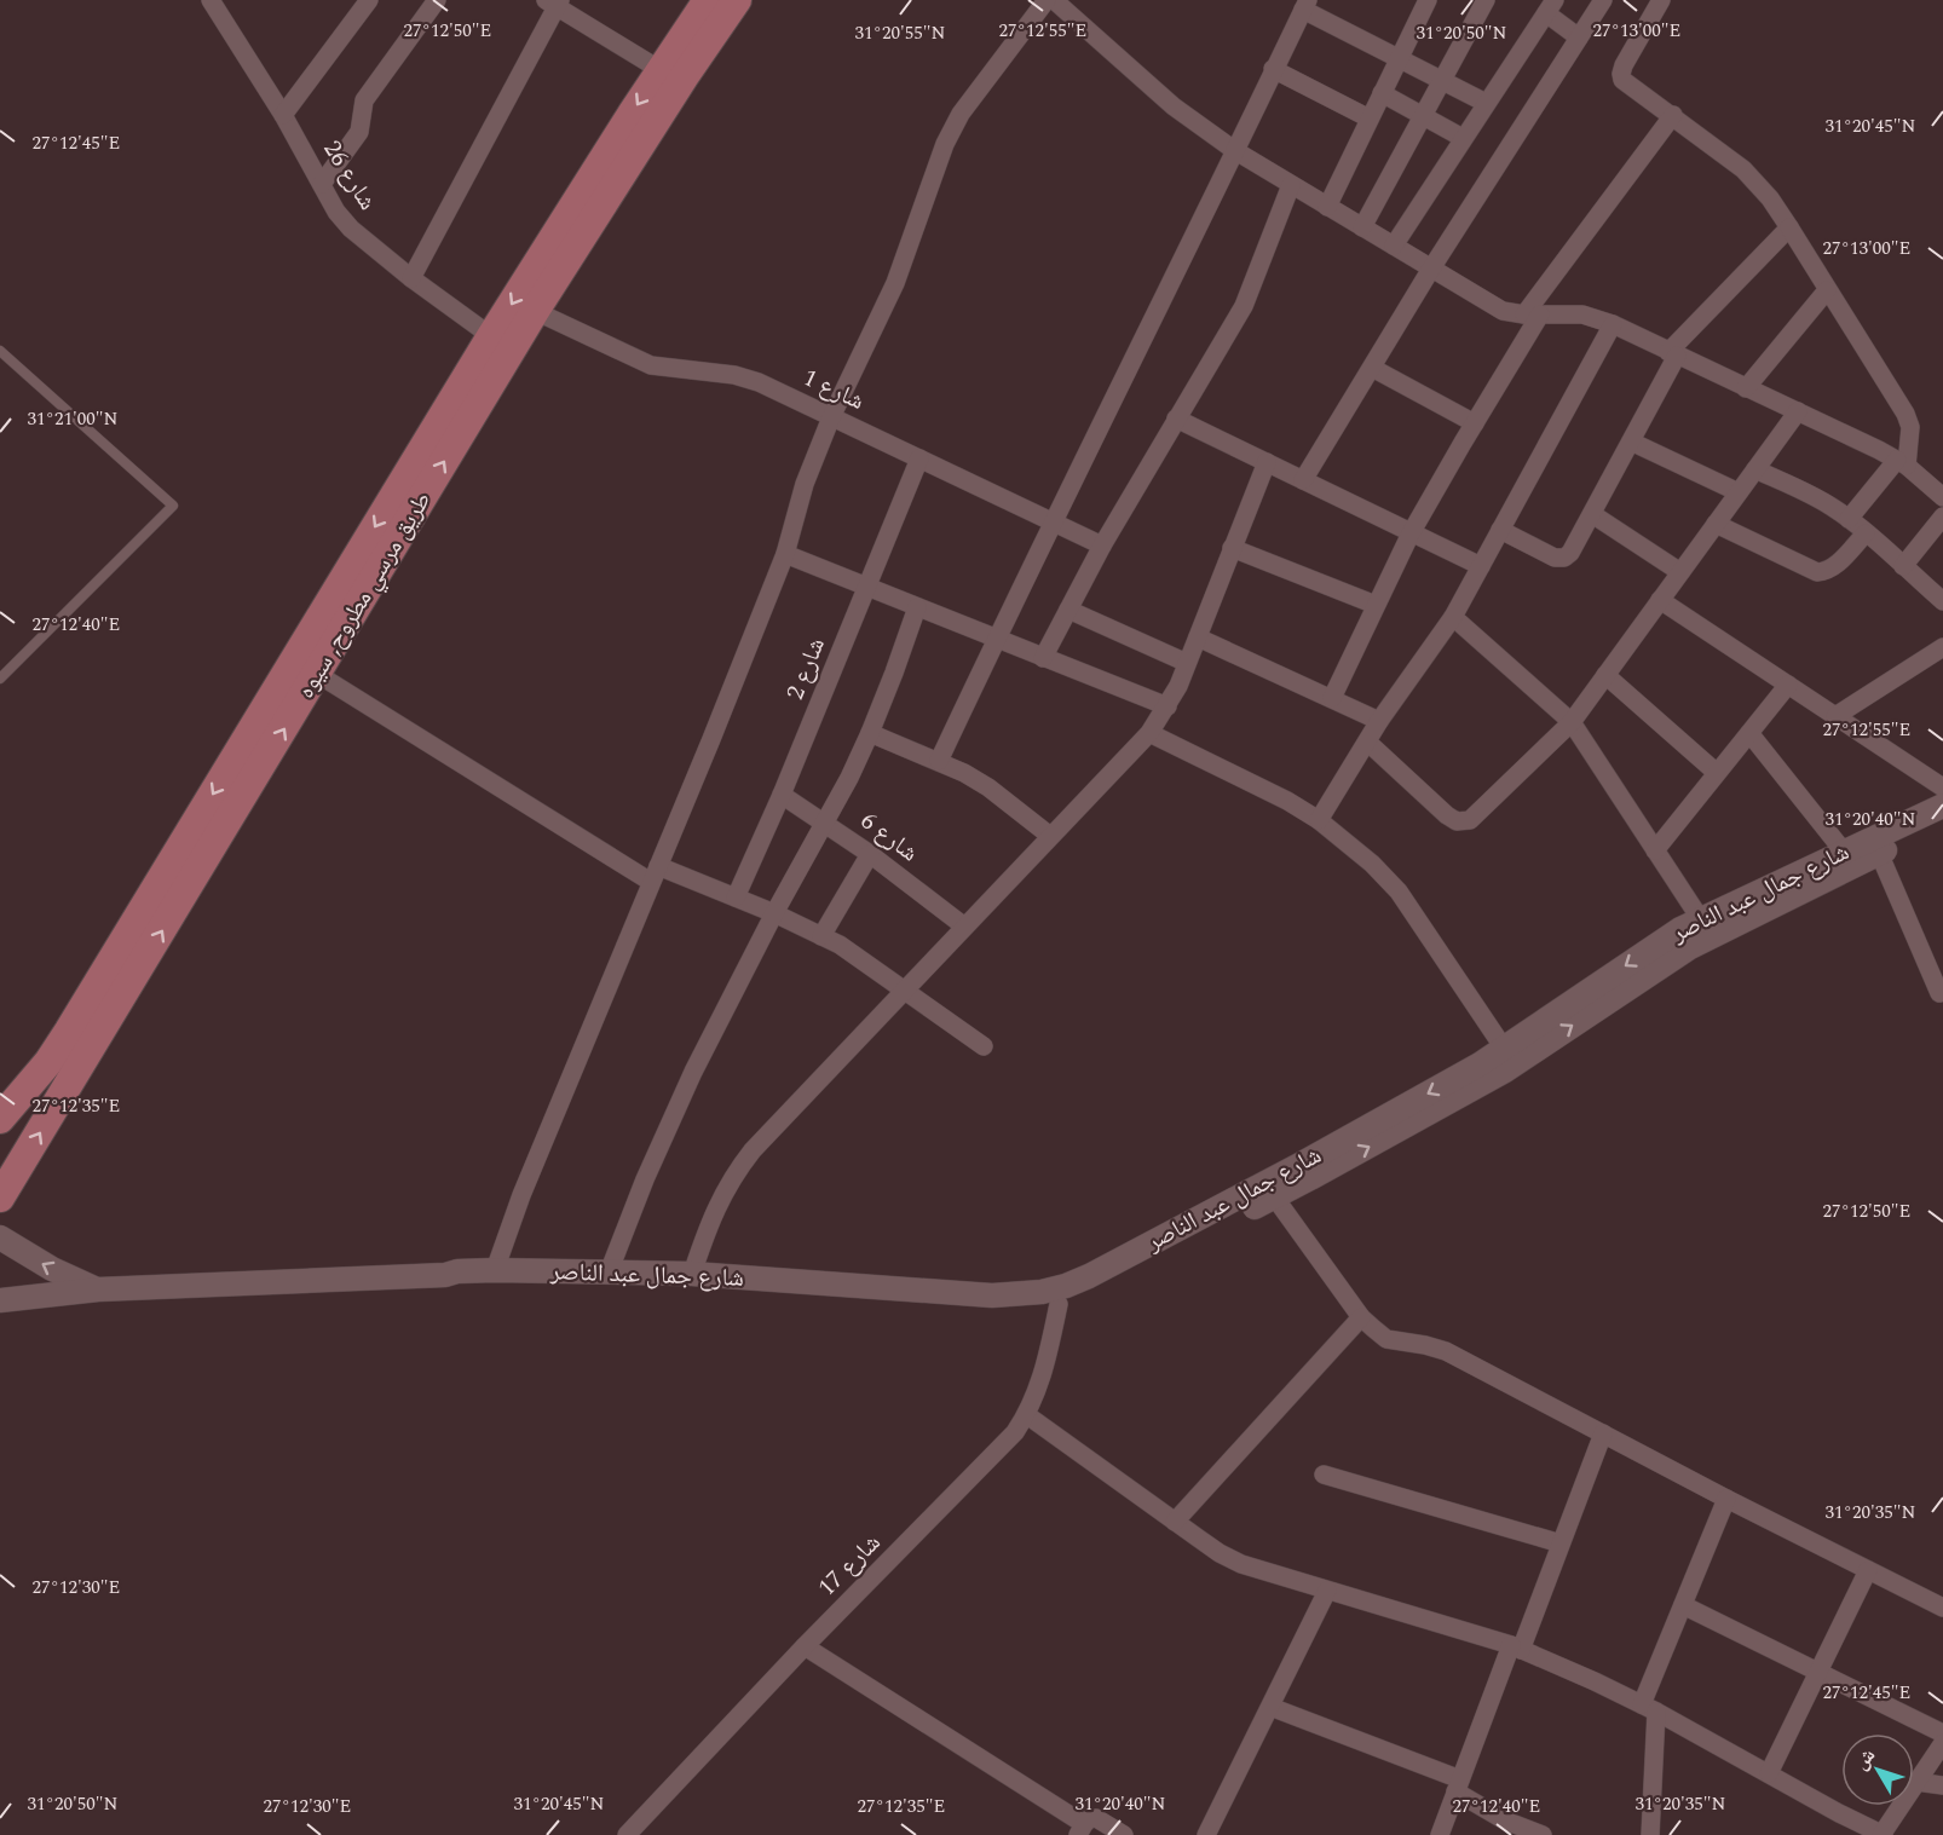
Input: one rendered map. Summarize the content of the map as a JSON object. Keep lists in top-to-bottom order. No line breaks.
{"streets":{"main road":["طريق مرسي مطروح, سيوه"],"street":["شارع 26","شارع 1","شارع 2","شارع 6","شارع جمال عبد الناصر","شارع 17"]},"crossings":[["شارع 26","طريق مرسي مطروح, سيوه"],["شارع 1","طريق مرسي مطروح, سيوه"],["شارع 1","شارع 2"],["شارع 2","شارع 6"],["شارع جمال عبد الناصر","شارع 17"]],"north":"top left","coordinates":["27°12'50\"E","27°12'55\"E","27°13'00\"E","31°20'55\"N","31°20'50\"N","31°20'45\"N","27°12'45\"E","31°21'00\"N","27°12'40\"E","31°20'40\"N","27°12'35\"E","31°20'35\"N","27°12'30\"E"]}
